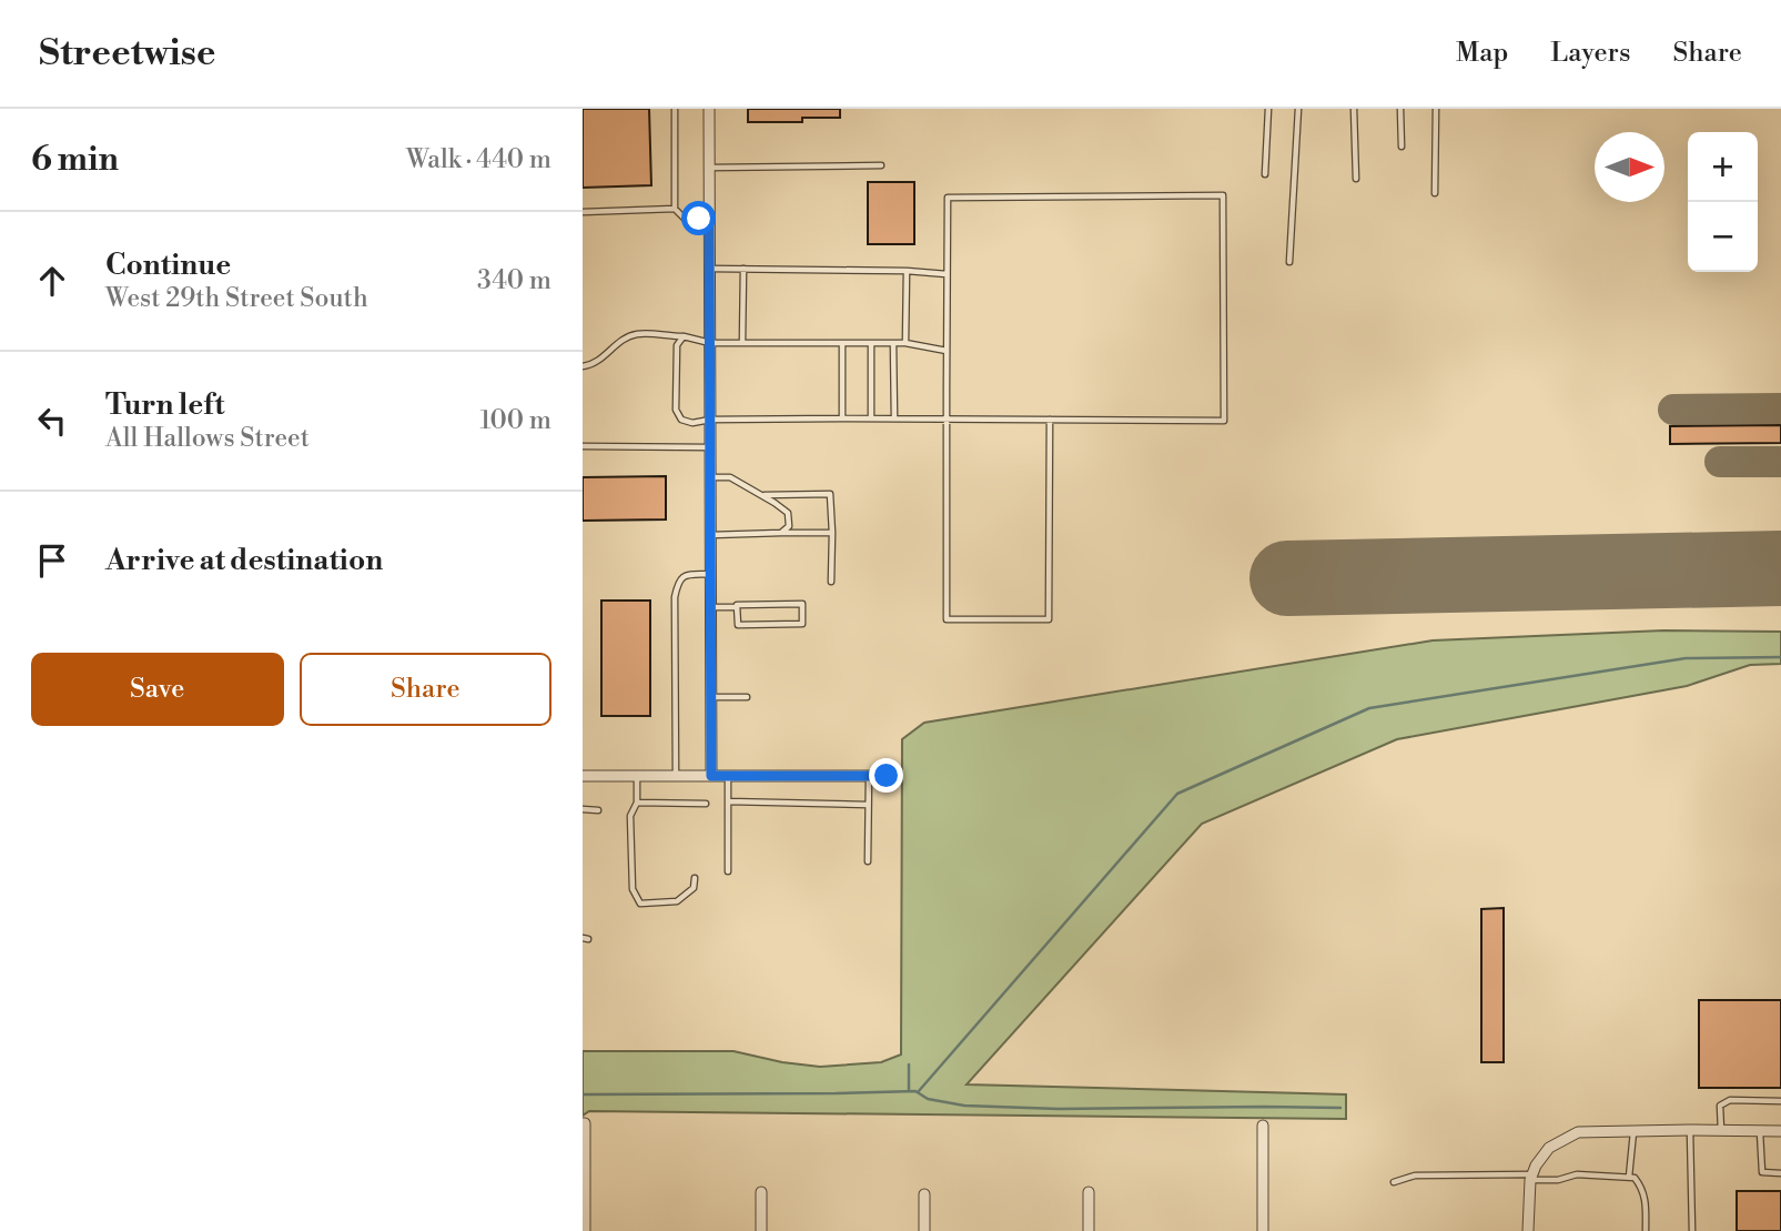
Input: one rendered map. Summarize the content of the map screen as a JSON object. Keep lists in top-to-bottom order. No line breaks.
{"north":"right","page":{"header":"Streetwise","nav":["Map","Layers","Share"],"heading":["6 min","Walk · 440 m"],"map_buttons":["+","−"],"list":[["Continue","West 29th Street South","340 m"],["Turn left","All Hallows Street","100 m"],"Arrive at destination"],"buttons":["Save","Share"]}}
